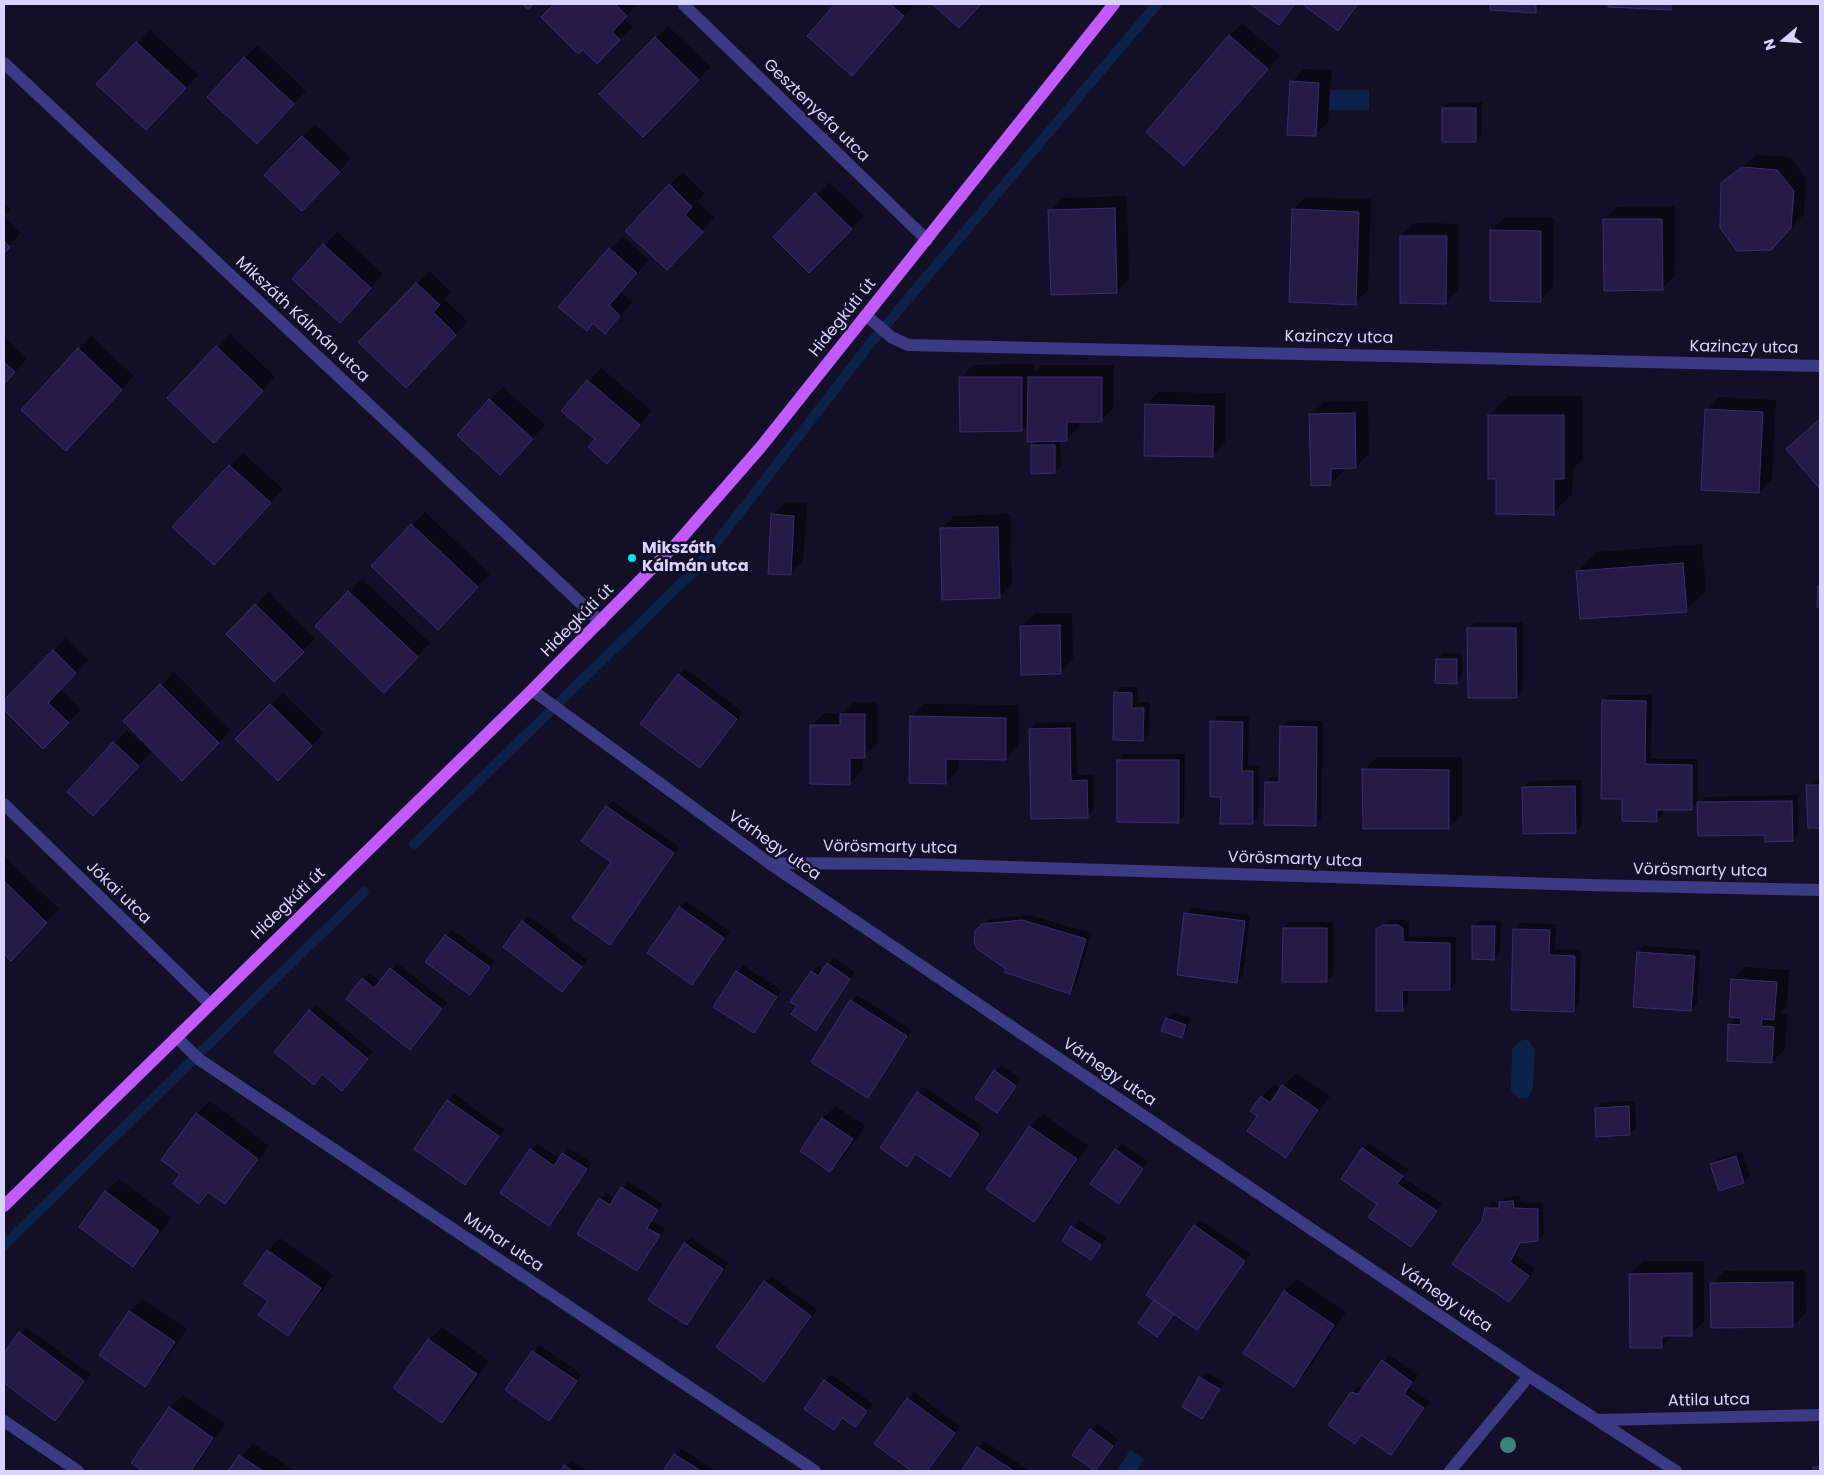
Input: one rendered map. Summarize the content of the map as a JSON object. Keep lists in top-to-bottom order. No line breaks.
{"streets":{"main road":["Hidegkúti út"],"street":["Gesztenyefa utca","Mikszáth Kálmán utca","Kazinczy utca","Várhegy utca","Vörösmarty utca","Jókai utca","Muhar utca","Attila utca"]},"crossings":[["Gesztenyefa utca","Hidegkúti út"],["Hidegkúti út","Mikszáth Kálmán utca"],["Hidegkúti út","Kazinczy utca"],["Hidegkúti út","Várhegy utca"],["Hidegkúti út","Jókai utca"],["Hidegkúti út","Muhar utca"],["Várhegy utca","Vörösmarty utca"],["Várhegy utca","Attila utca"]],"places":["Mikszáth Kálmán utca"],"north":"left"}
